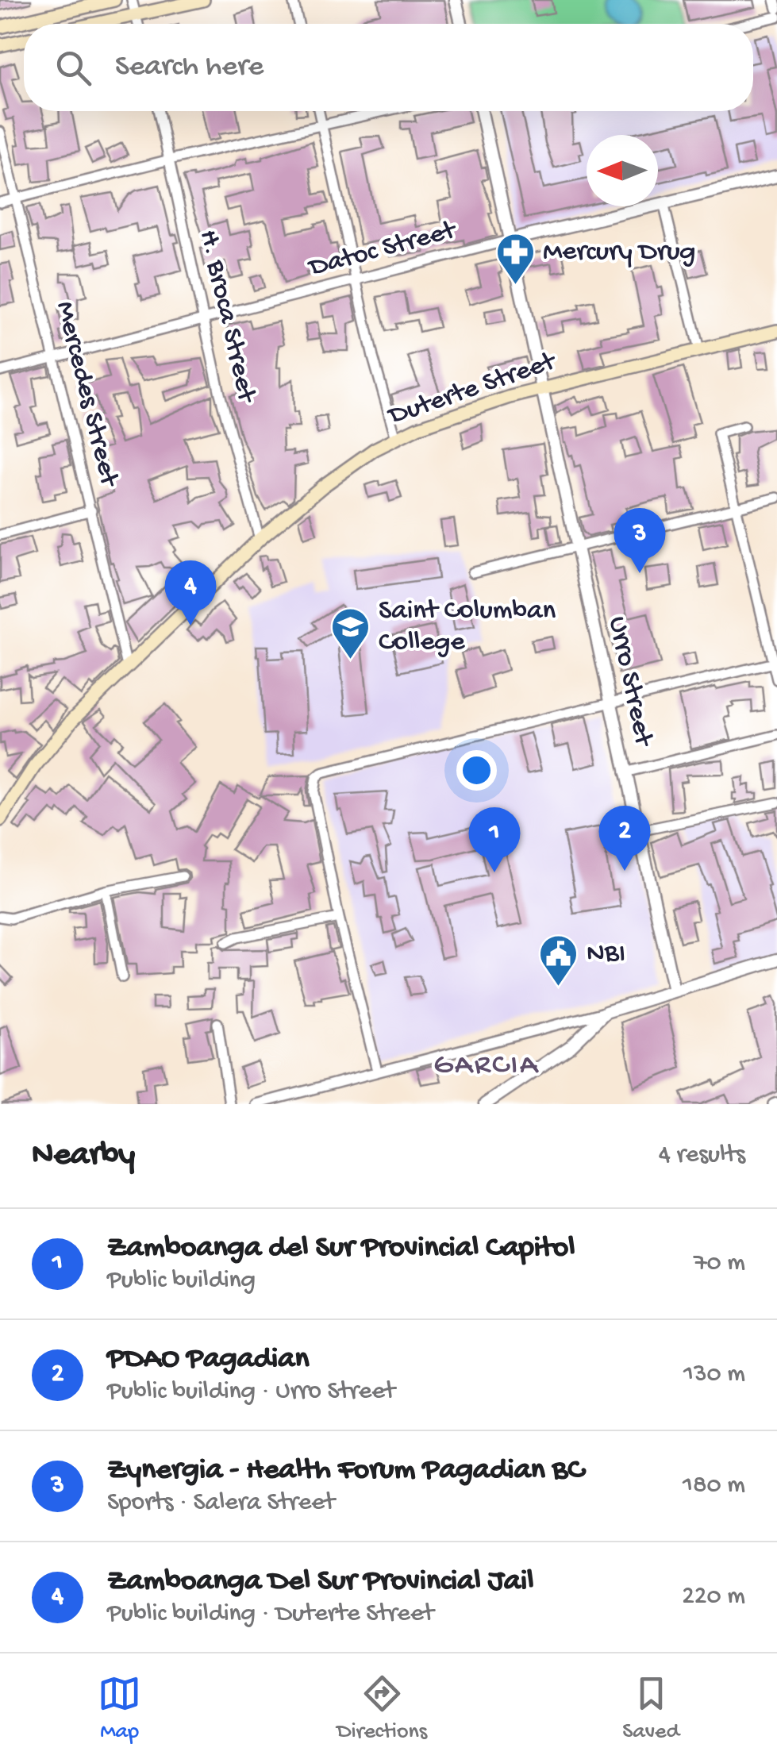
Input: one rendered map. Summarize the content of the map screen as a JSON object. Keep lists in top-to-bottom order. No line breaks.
{"streets":{"main road":["Duterte Street"],"street":["Datoc Street","H. Broca Street","Mercedes Street","Urro Street"]},"crossings":[["Datoc Street","H. Broca Street"],["Datoc Street","Mercedes Street"],["Datoc Street","Urro Street"],["H. Broca Street","Duterte Street"],["Duterte Street","Mercedes Street"],["Duterte Street","Urro Street"]],"districts":["GARCIA"],"places":{"pharmacy":["Mercury Drug"],"school or university":["Saint Columban College"],"public building":["NBI"]},"north":"left","page":{"search":"Search here","pins":["3","4","2","1"],"heading":["Nearby","4 results"],"list":[{"mark":"1","name":"Zamboanga del Sur Provincial Capitol","note":"Public building","value":"70 m"},{"mark":"2","name":"PDAO Pagadian","note":"Public building · Urro Street","value":"130 m"},{"mark":"3","name":"Zynergia - Health Forum Pagadian BC","note":"Sports · Salera Street","value":"180 m"},{"mark":"4","name":"Zamboanga Del Sur Provincial Jail","note":"Public building · Duterte Street","value":"220 m"}],"nav":["Map","Directions","Saved"]}}
